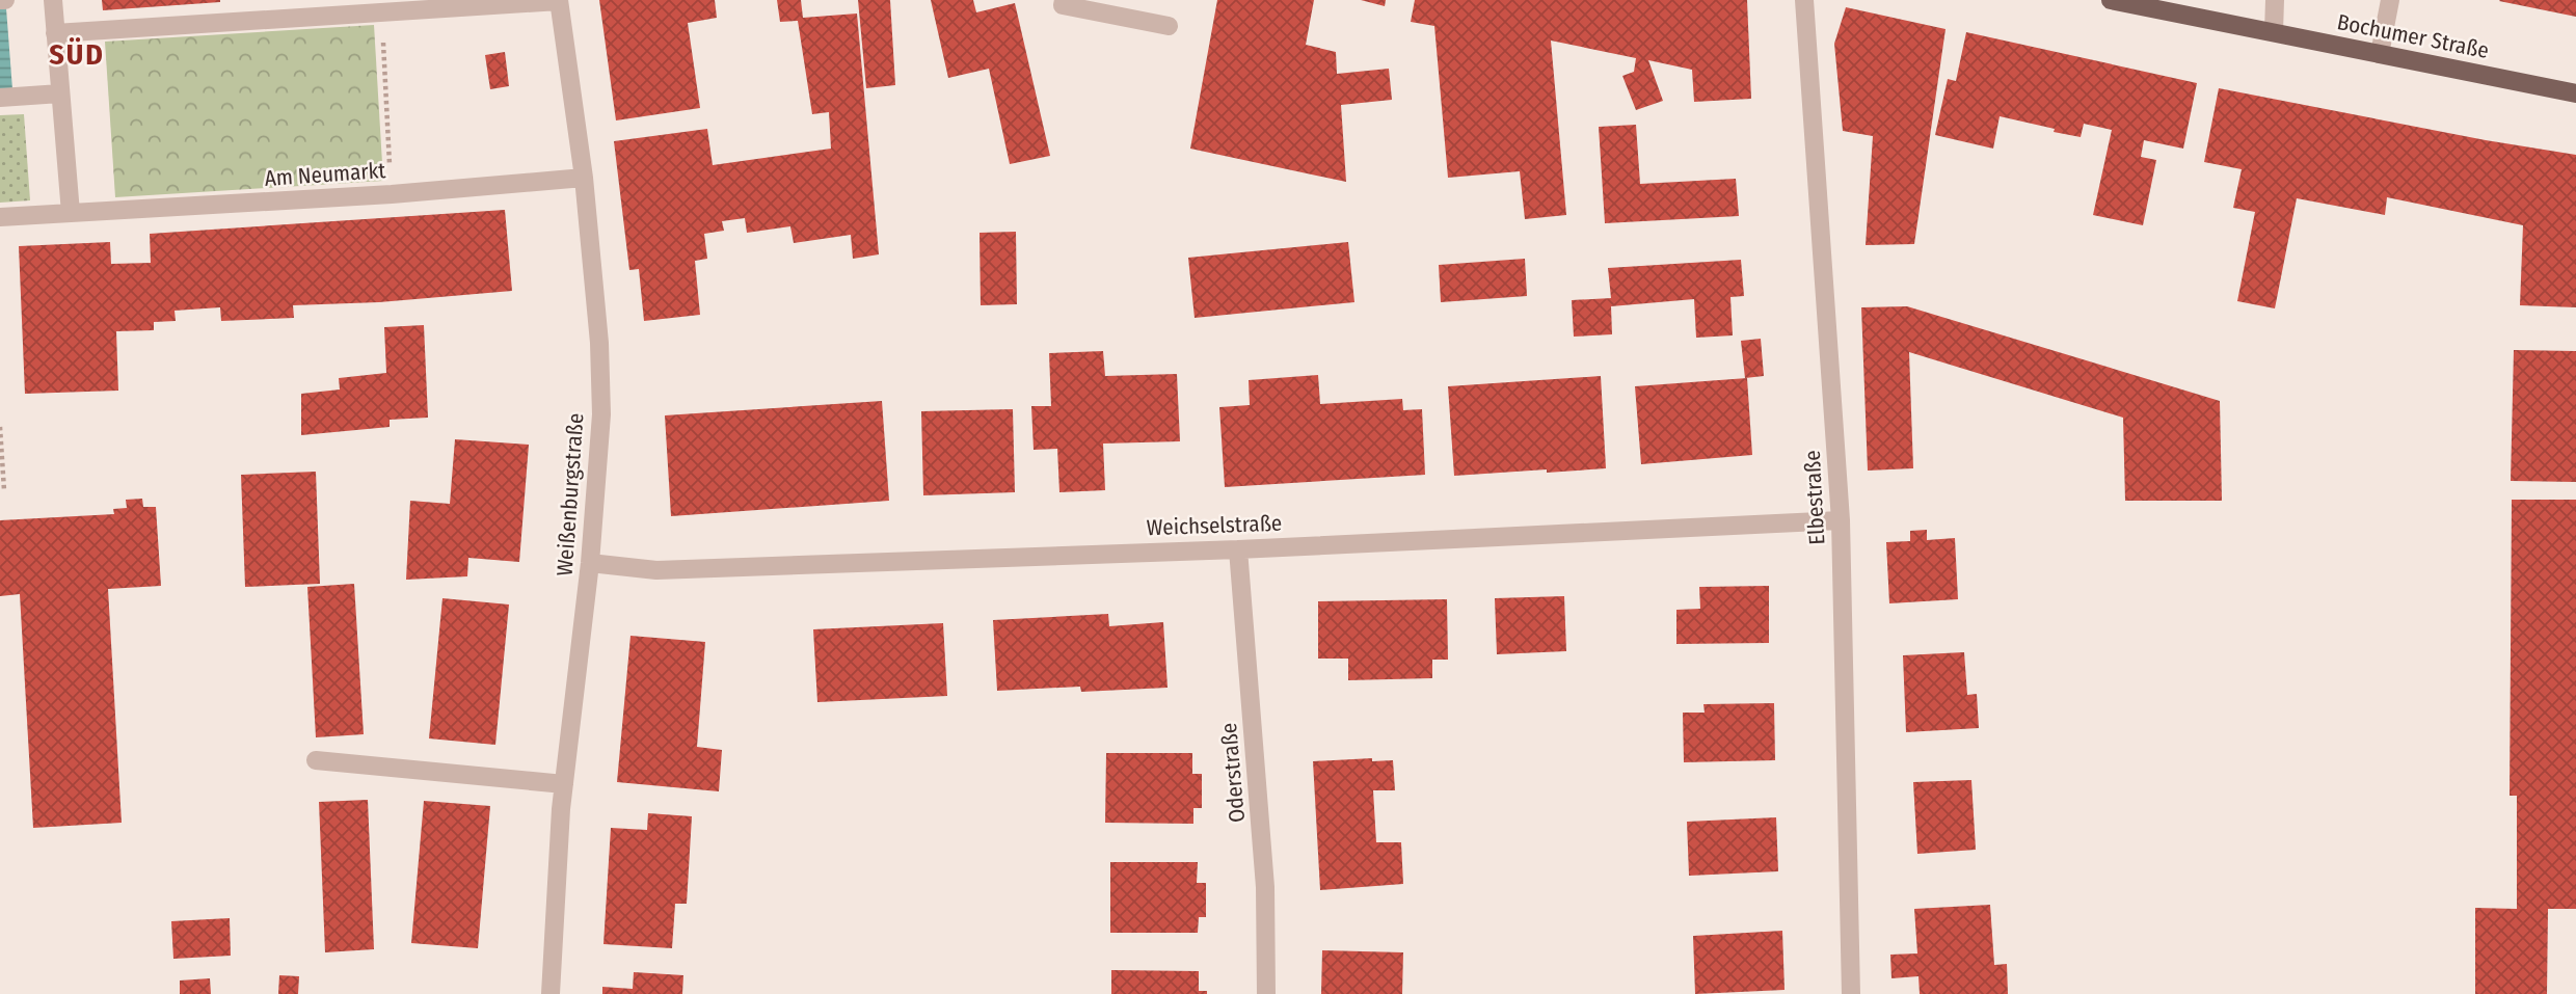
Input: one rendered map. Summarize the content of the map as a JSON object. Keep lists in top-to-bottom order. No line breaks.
{"streets":{"main road":["Bochumer Straße"],"street":["Am Neumarkt","Weißenburgstraße","Elbestraße","Weichselstraße","Oderstraße"]},"crossings":[["Am Neumarkt","Weißenburgstraße"],["Weißenburgstraße","Weichselstraße"],["Elbestraße","Weichselstraße"],["Weichselstraße","Oderstraße"]],"districts":["SÜD"]}
